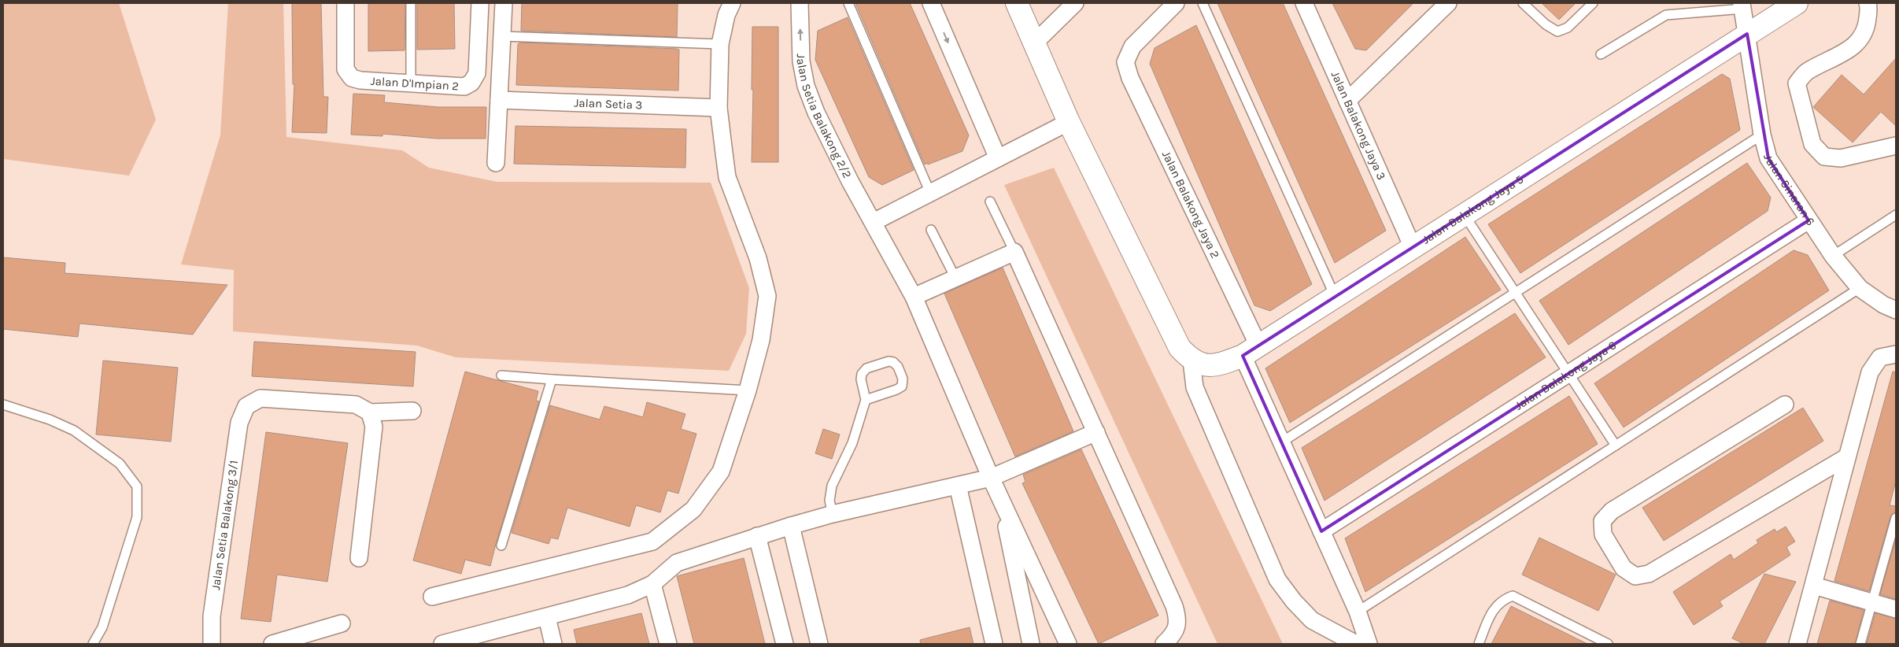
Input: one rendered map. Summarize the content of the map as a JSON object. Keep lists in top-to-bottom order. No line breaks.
{"streets":{"street":["Jalan D'Impian 2","Jalan Setia 3","Jalan Setia Balakong 2/2","Jalan Balakong Jaya 3","Jalan Sinaran 6","Jalan Balakong Jaya 2","Jalan Balakong Jaya 5","Jalan Balakong Jaya 6","Jalan Setia Balakong 3/1"]},"crossings":[["Jalan Balakong Jaya 3","Jalan Balakong Jaya 5"],["Jalan Sinaran 6","Jalan Balakong Jaya 5"],["Jalan Sinaran 6","Jalan Balakong Jaya 6"],["Jalan Balakong Jaya 2","Jalan Balakong Jaya 5"],["Jalan Balakong Jaya 2","Jalan Balakong Jaya 6"]]}
